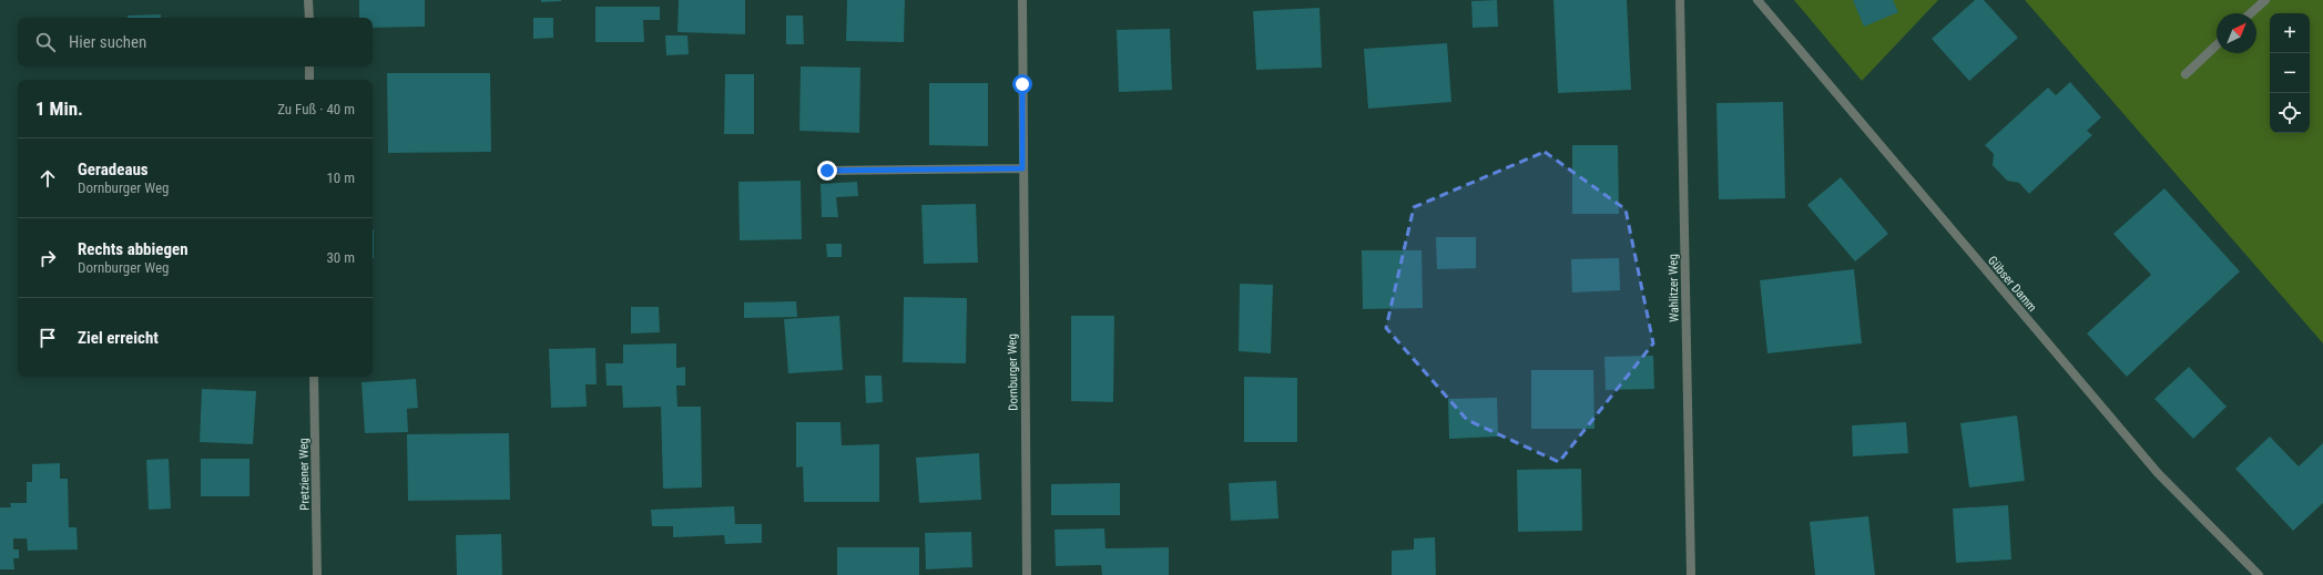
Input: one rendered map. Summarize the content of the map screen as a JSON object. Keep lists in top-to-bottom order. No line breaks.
{"streets":{"street":["Gübser Damm","Wahlitzer Weg","Dornburger Weg","Pretziener Weg"]},"north":"top right","page":{"map_buttons":["+","−"],"search":"Hier suchen","heading":["1 Min.","Zu Fuß · 40 m"],"list":[["Geradeaus","Dornburger Weg","10 m"],["Rechts abbiegen","Dornburger Weg","30 m"],"Ziel erreicht"]}}
